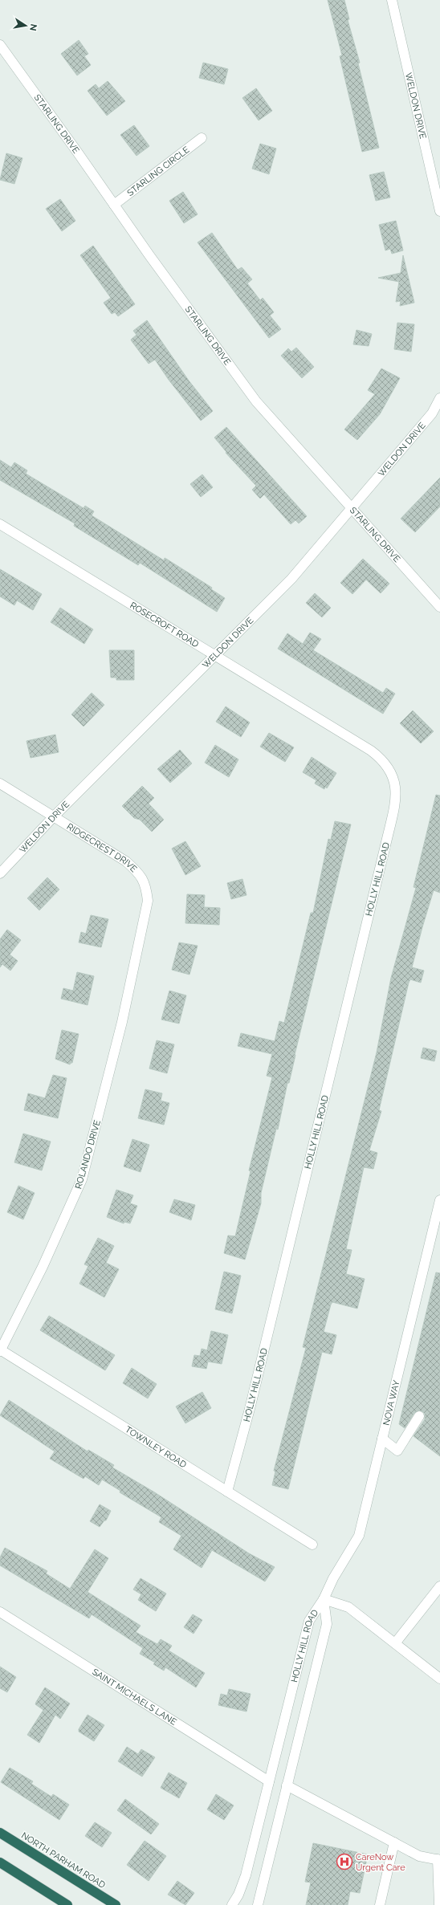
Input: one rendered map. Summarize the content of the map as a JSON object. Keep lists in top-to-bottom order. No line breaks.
{"streets":{"highway":["NORTH PARHAM ROAD"],"street":["WELDON DRIVE","STARLING DRIVE","STARLING CIRCLE","ROSECROFT ROAD","RIDGECREST DRIVE","HOLLY HILL ROAD","ROLANDO DRIVE","NOVA WAY","TOWNLEY ROAD","SAINT MICHAELS LANE"]},"crossings":[["WELDON DRIVE","STARLING DRIVE"],["WELDON DRIVE","ROSECROFT ROAD"],["WELDON DRIVE","RIDGECREST DRIVE"],["STARLING DRIVE","STARLING CIRCLE"],["ROSECROFT ROAD","HOLLY HILL ROAD"],["RIDGECREST DRIVE","ROLANDO DRIVE"],["HOLLY HILL ROAD","NOVA WAY"],["HOLLY HILL ROAD","TOWNLEY ROAD"],["HOLLY HILL ROAD","SAINT MICHAELS LANE"],["ROLANDO DRIVE","TOWNLEY ROAD"]],"places":{"hospital":["CareNow Urgent Care"]},"north":"right"}
